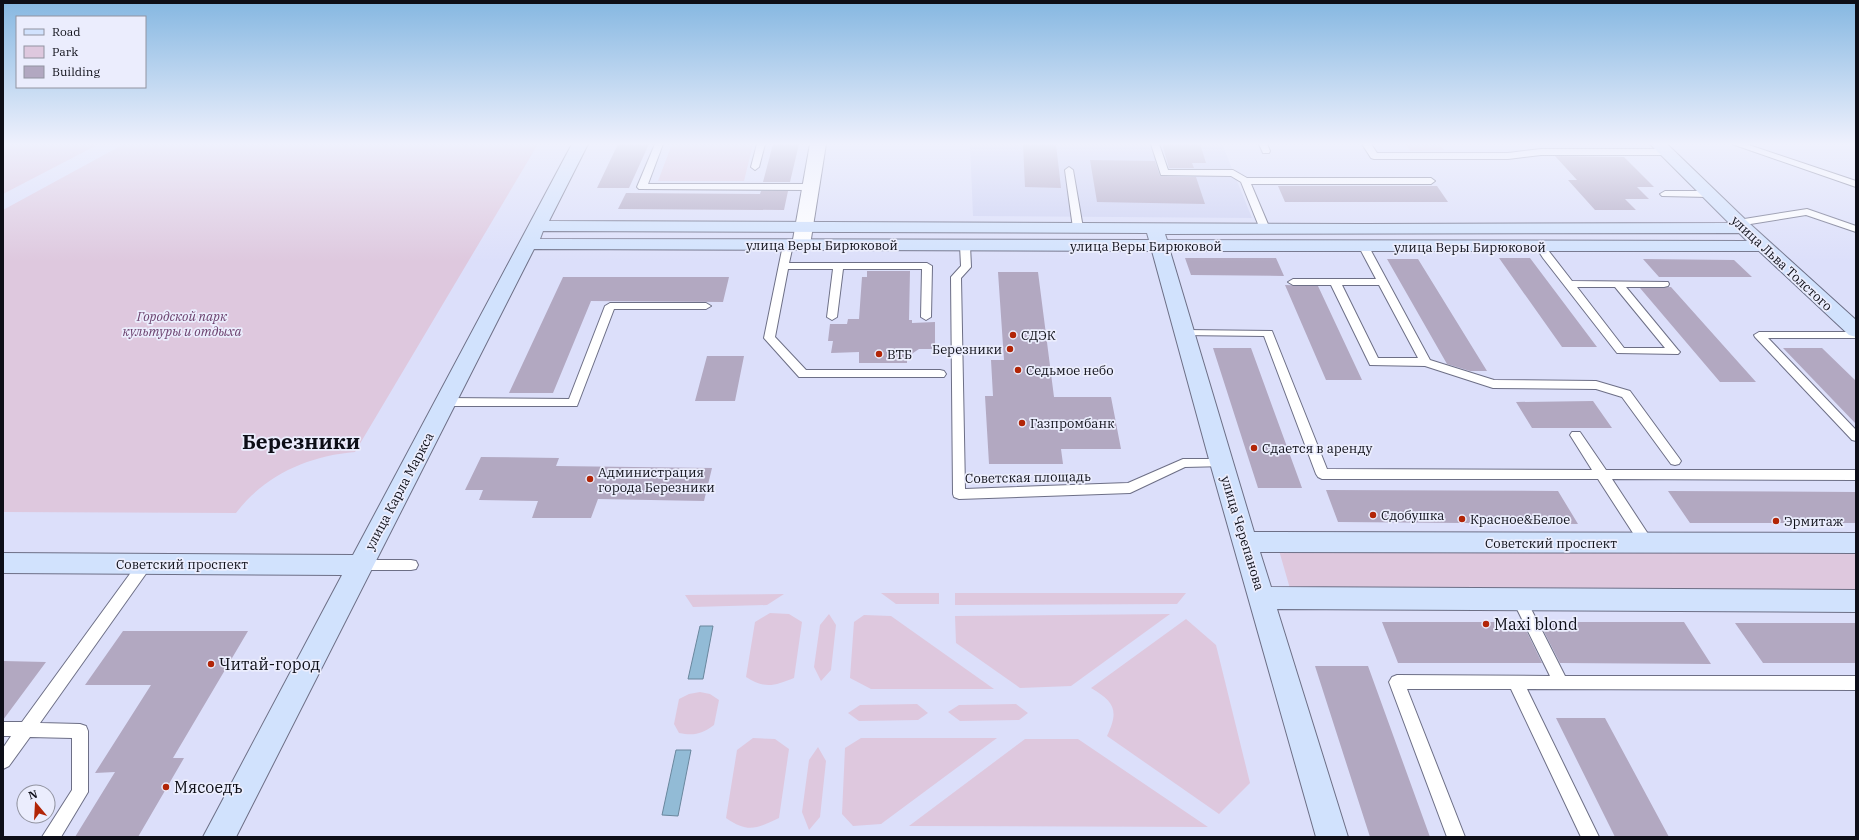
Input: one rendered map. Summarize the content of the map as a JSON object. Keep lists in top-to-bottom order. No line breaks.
{"streets":{"street":["улица Веры Бирюковой","улица Льва Толстого","улица Карла Маркса","улица Черепанова","Советский проспект"],"lane":["Советская площадь"]},"crossings":[["улица Веры Бирюковой","улица Льва Толстого"],["улица Веры Бирюковой","Советская площадь"],["улица Веры Бирюковой","улица Карла Маркса"],["улица Веры Бирюковой","улица Черепанова"],["Советская площадь","улица Черепанова"],["улица Карла Маркса","Советский проспект"],["улица Черепанова","Советский проспект"]],"districts":["Березники"],"parks":["Городской парк культуры и отдыха"],"places":["СДЭК","Березники","ВТБ","Седьмое небо","Газпромбанк","Сдается в аренду","Администрация города Березники","Сдобушка","Красное&Белое","Эрмитаж","Maxi blond","Читай-город","Мясоедъ"],"legend":["Road","Park","Building"],"north":"top"}
